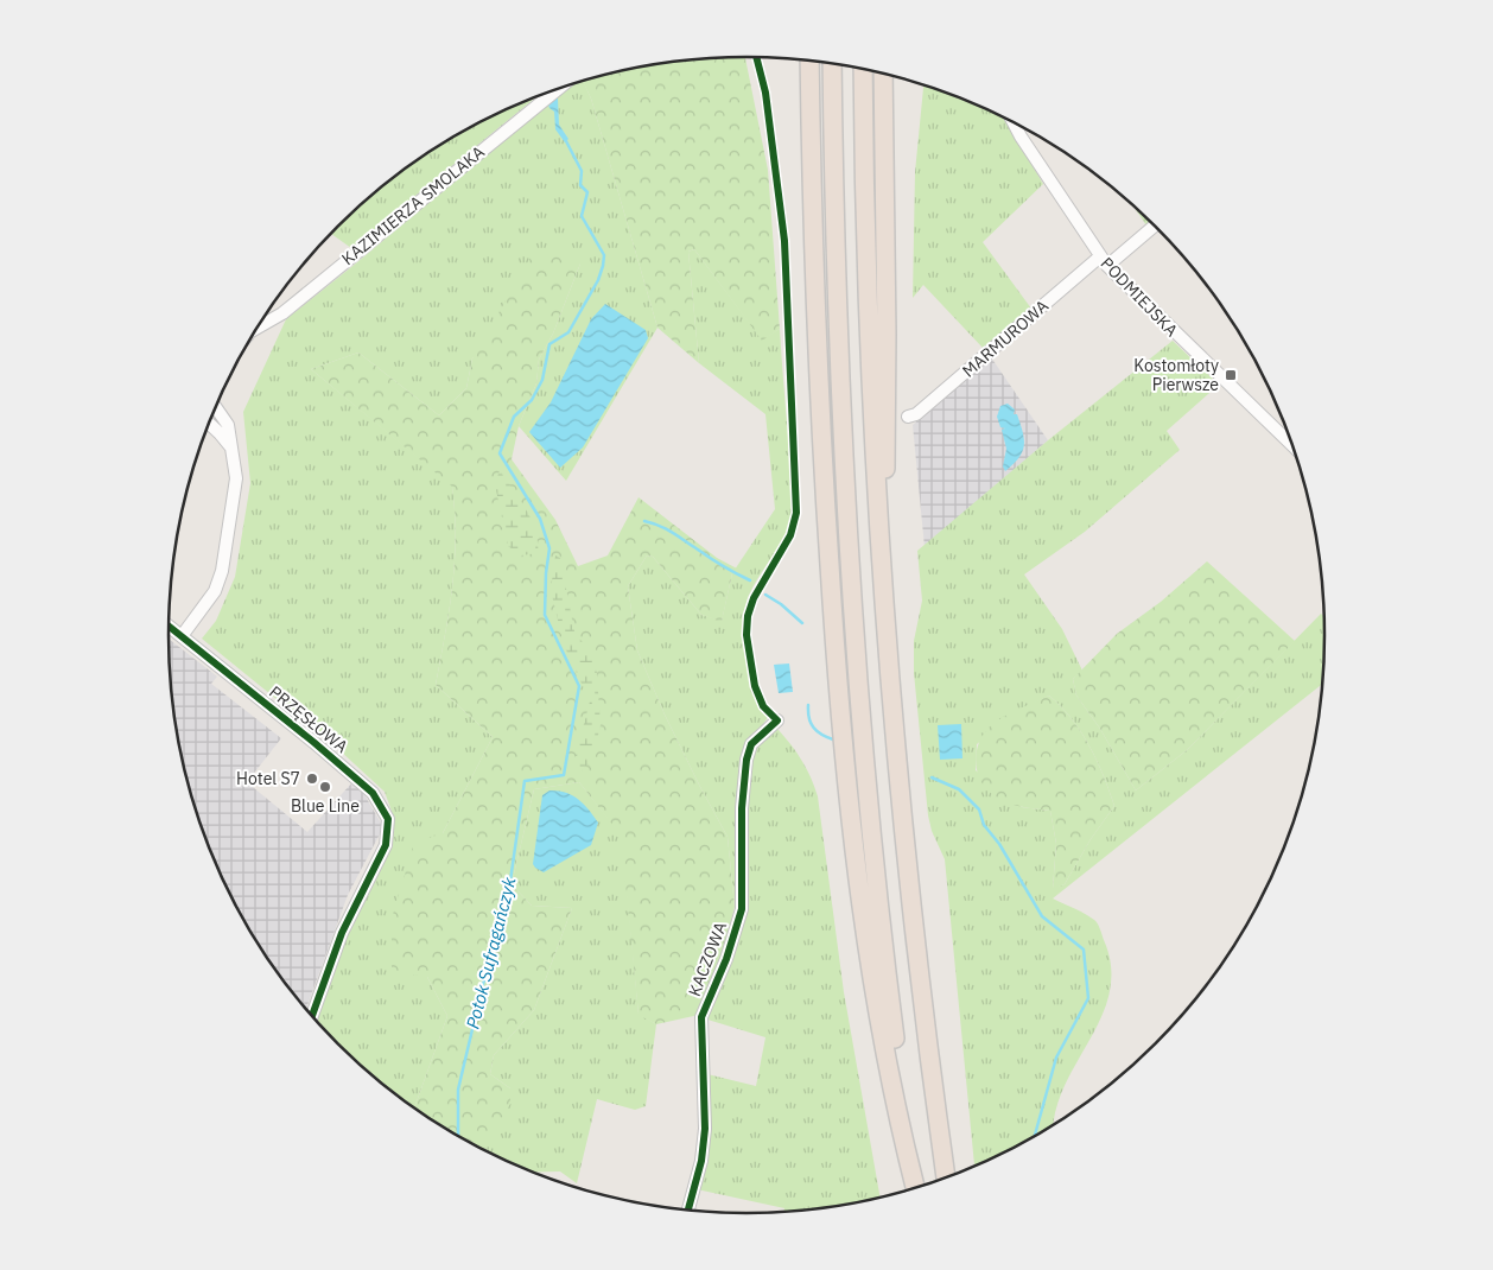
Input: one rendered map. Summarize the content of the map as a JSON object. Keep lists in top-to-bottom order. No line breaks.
{"streets":{"street":["KAZIMIERZA SMOLAKA","PODMIEJSKA","MARMUROWA","PRZĘSŁOWA","KACZOWA"]},"crossings":[["PODMIEJSKA","MARMUROWA"]],"water":["Potok Sufragańczyk"],"places":{"transit":["Kostomłoty Pierwsze"],"other":["Hotel S7","Blue Line"]}}
